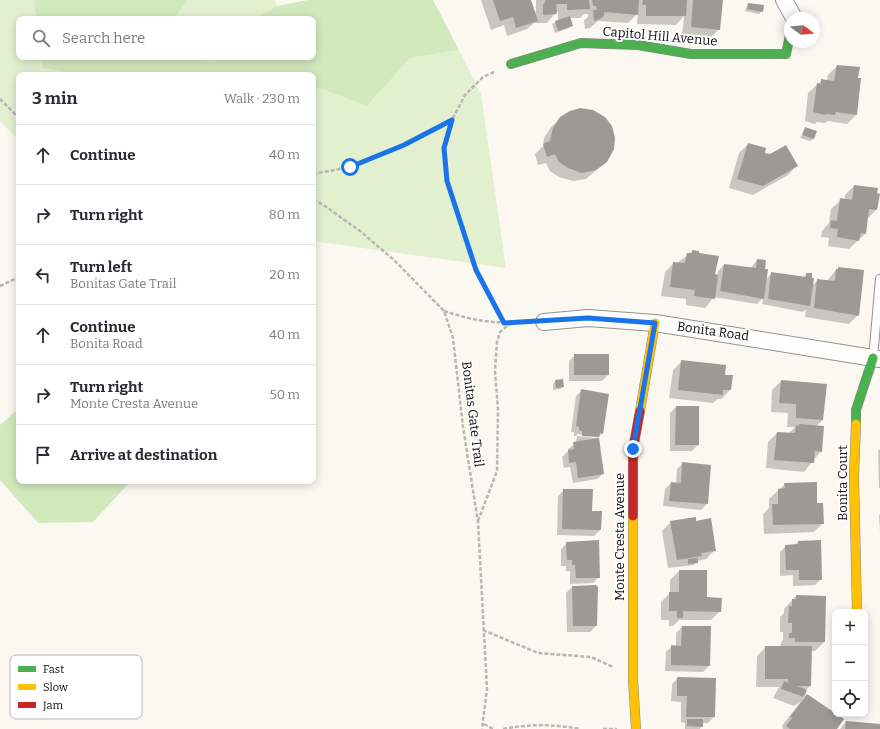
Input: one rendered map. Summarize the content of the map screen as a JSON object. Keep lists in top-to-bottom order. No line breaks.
{"streets":{"street":["Capitol Hill Avenue","Bonita Road","Bonita Court","Monte Cresta Avenue"],"path":["Bonitas Gate Trail"]},"crossings":[["Bonita Road","Bonitas Gate Trail"],["Bonita Road","Bonita Court"],["Bonita Road","Monte Cresta Avenue"]],"legend":["Fast","Slow","Jam"],"north":"right","page":{"search":"Search here","heading":["3 min","Walk · 230 m"],"list":[["Continue","40 m"],["Turn right","80 m"],["Turn left","Bonitas Gate Trail","20 m"],["Continue","Bonita Road","40 m"],["Turn right","Monte Cresta Avenue","50 m"],"Arrive at destination"],"map_buttons":["+","−"]}}
